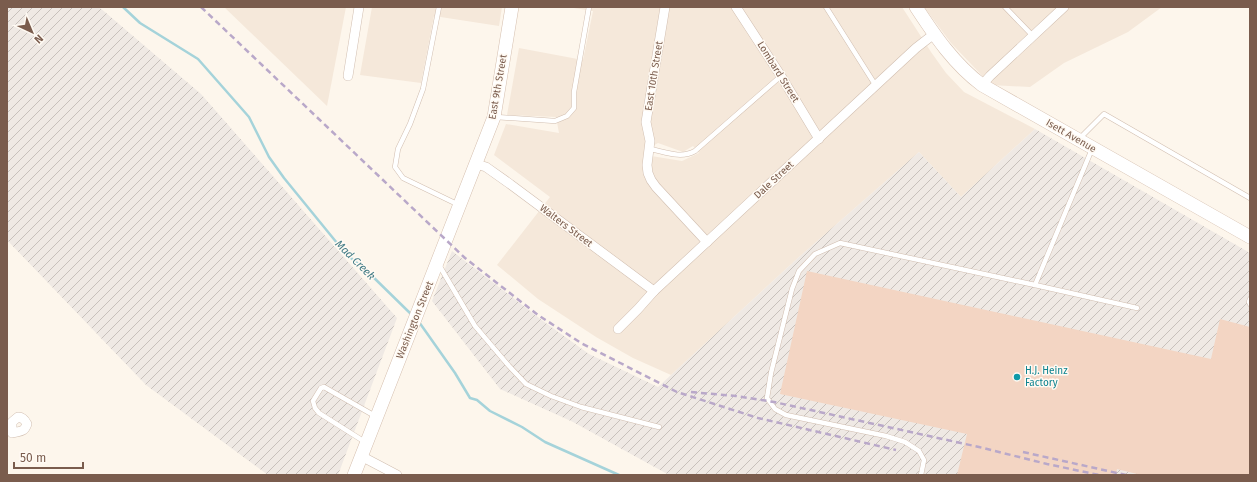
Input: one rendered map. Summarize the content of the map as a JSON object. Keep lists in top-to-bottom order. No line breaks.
{"streets":{"main road":["East 9th Street","Isett Avenue","Washington Street"],"street":["Lombard Street","East 10th Street","Dale Street","Walters Street"]},"crossings":[["Lombard Street","Dale Street"],["East 10th Street","Dale Street"],["East 9th Street","Walters Street"],["East 9th Street","Washington Street"],["Isett Avenue","Dale Street"],["Dale Street","Walters Street"],["Walters Street","Washington Street"]],"water":["Mad Creek"],"places":["H.J. Heinz Factory"],"scale_bar":"50 m","north":"bottom right"}
